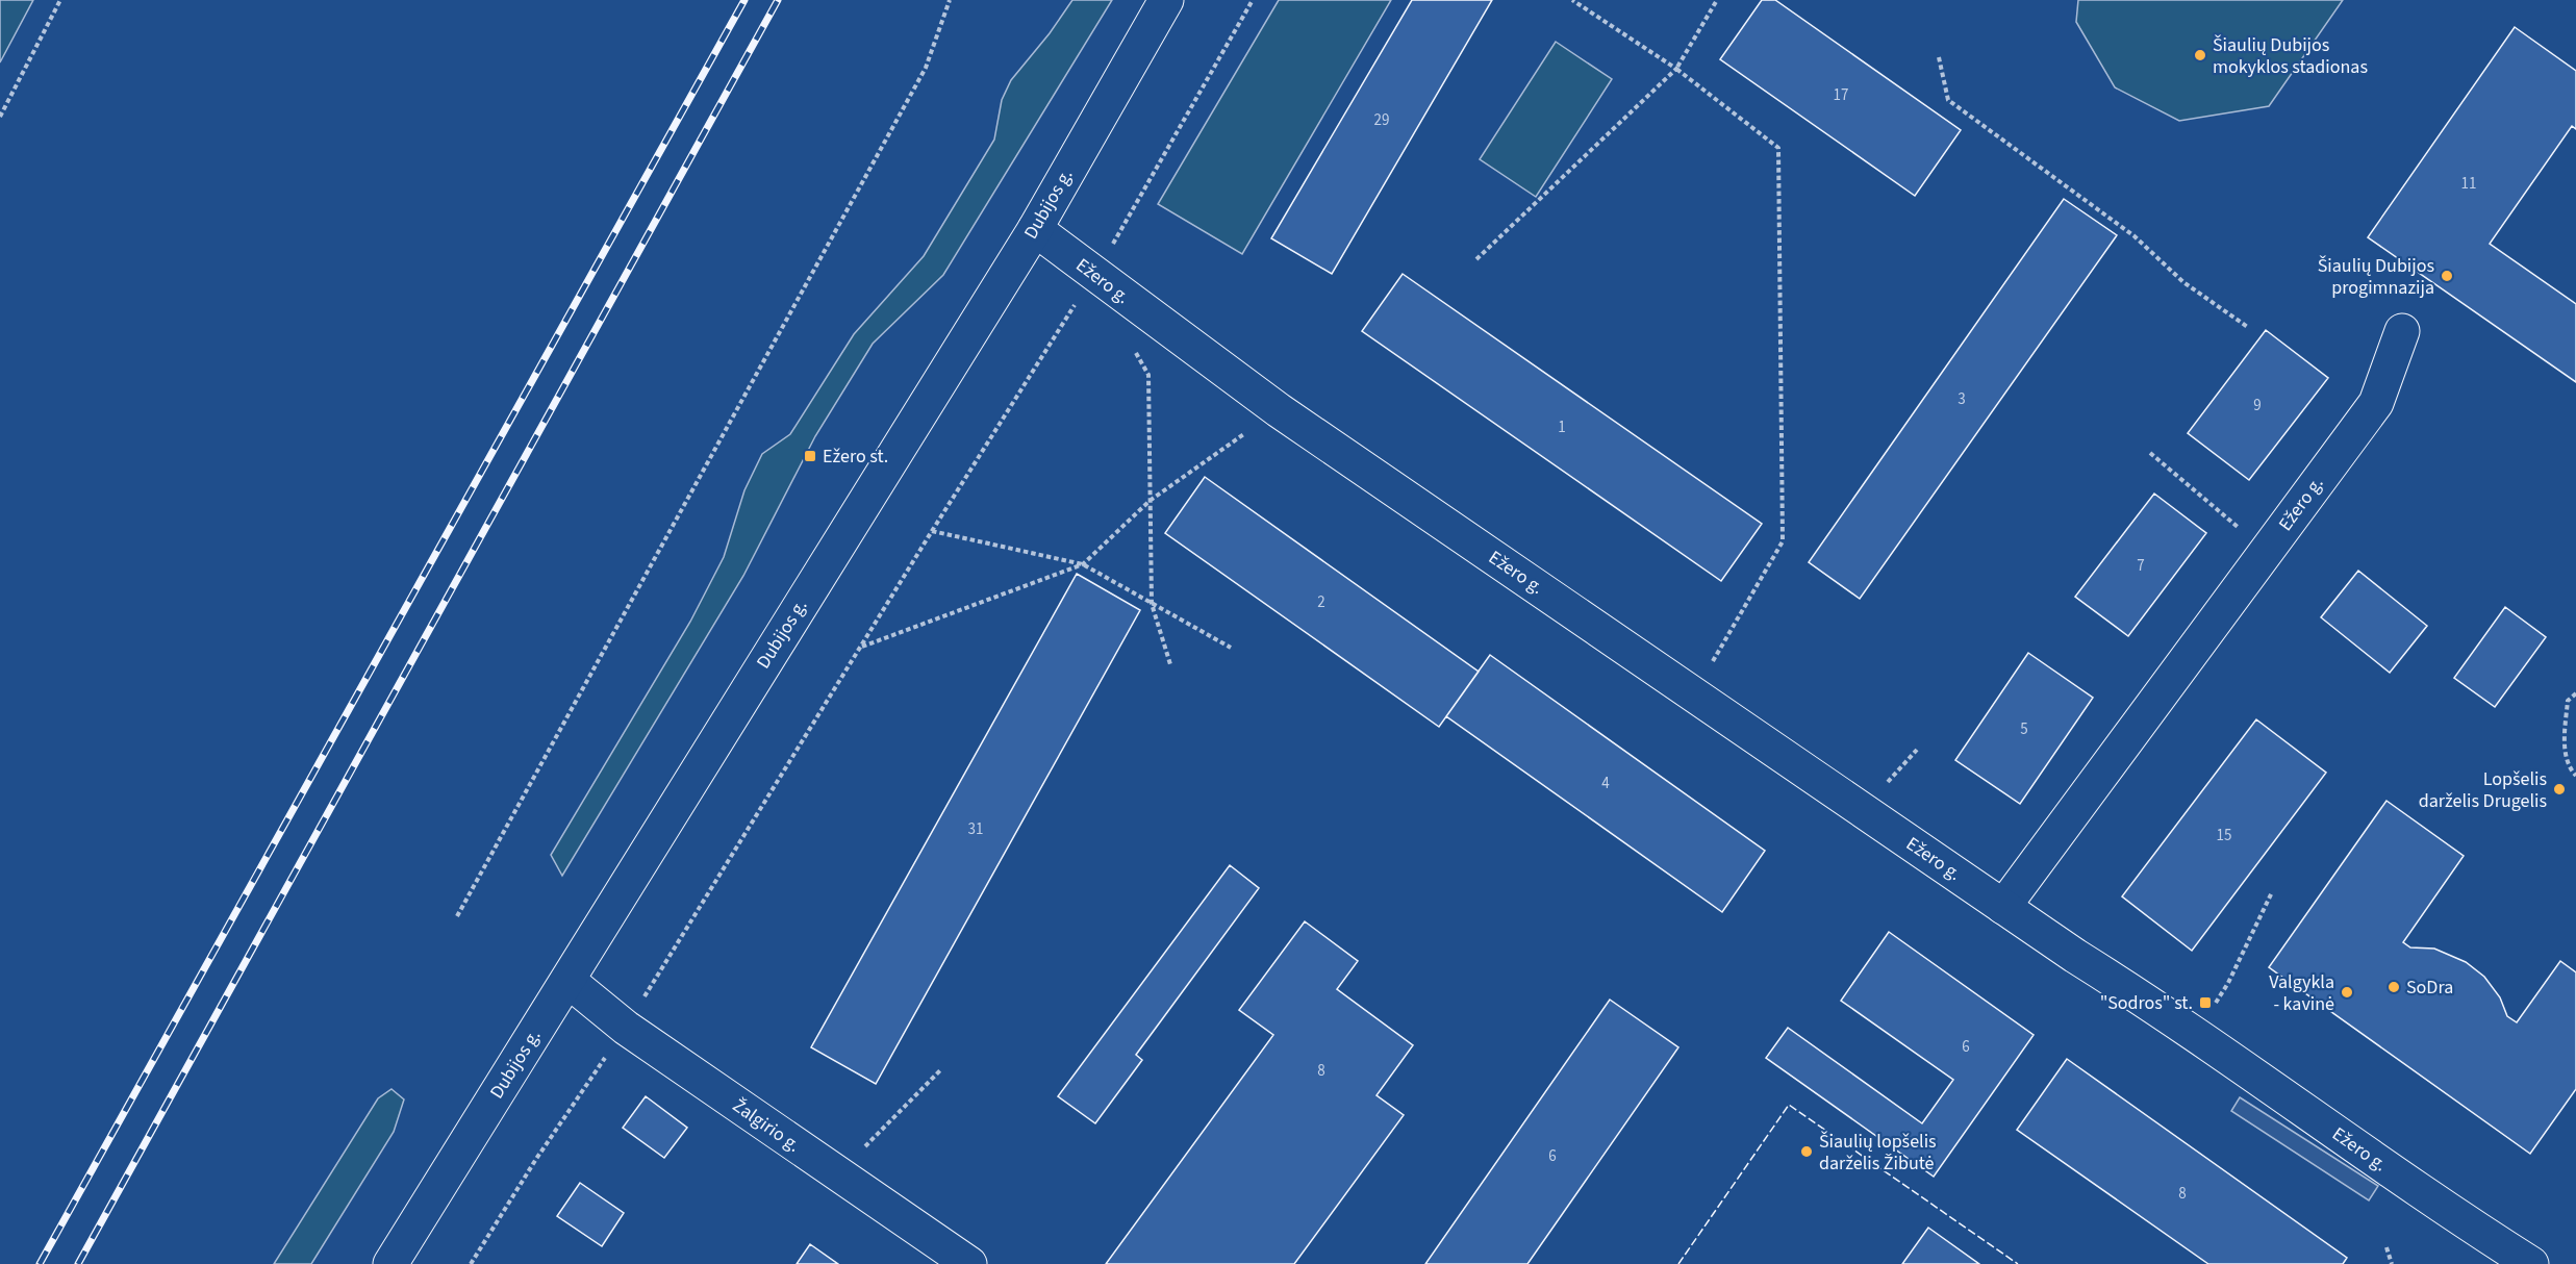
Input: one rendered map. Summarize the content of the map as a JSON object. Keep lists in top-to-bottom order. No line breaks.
{"streets":{"main road":["Dubijos g.","Ežero g.","Žalgirio g."]},"crossings":[["Dubijos g.","Ežero g."],["Dubijos g.","Žalgirio g."]],"places":{"other":["Šiaulių Dubijos mokyklos stadionas","Šiaulių Dubijos progimnazija","Lopšelis darželis Drugelis","SoDra","Valgykla - kavinė","Šiaulių lopšelis darželis Žibutė"],"transit":["Ežero st.","\"Sodros\" st."]},"house_numbers":["17","29","11","3","9","1","7","2","5","4","31","15","6","8","6","8"]}
